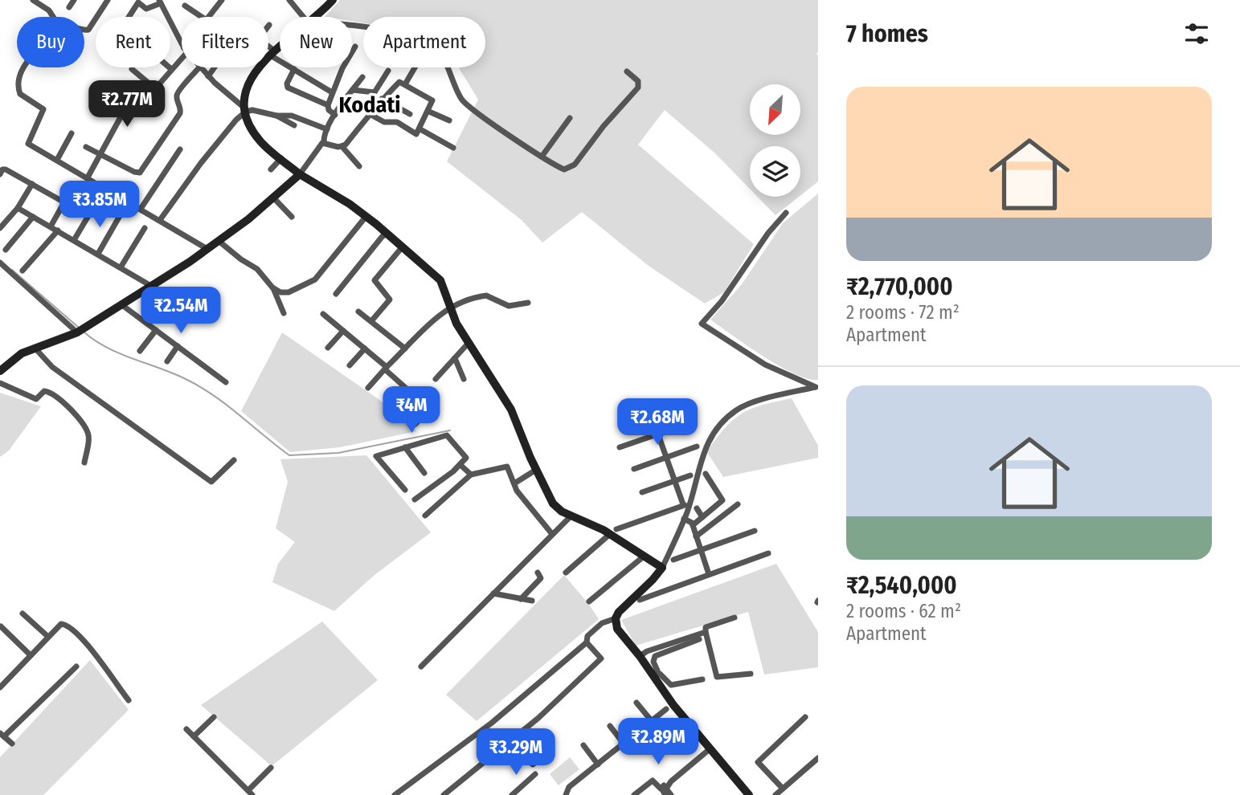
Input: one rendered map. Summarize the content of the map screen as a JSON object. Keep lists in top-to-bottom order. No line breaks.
{"districts":["Kodati"],"north":"bottom left","page":{"heading":"7 homes","chip":["Buy","Rent","Filters","New","Apartment"],"list":[{"name":"₹2,770,000","note":"2 rooms · 72 m² · Apartment"},{"name":"₹2,540,000","note":"2 rooms · 62 m² · Apartment"}],"price":["₹2.77M","₹3.85M","₹2.54M","₹4M","₹2.68M","₹2.89M","₹3.29M"]}}
